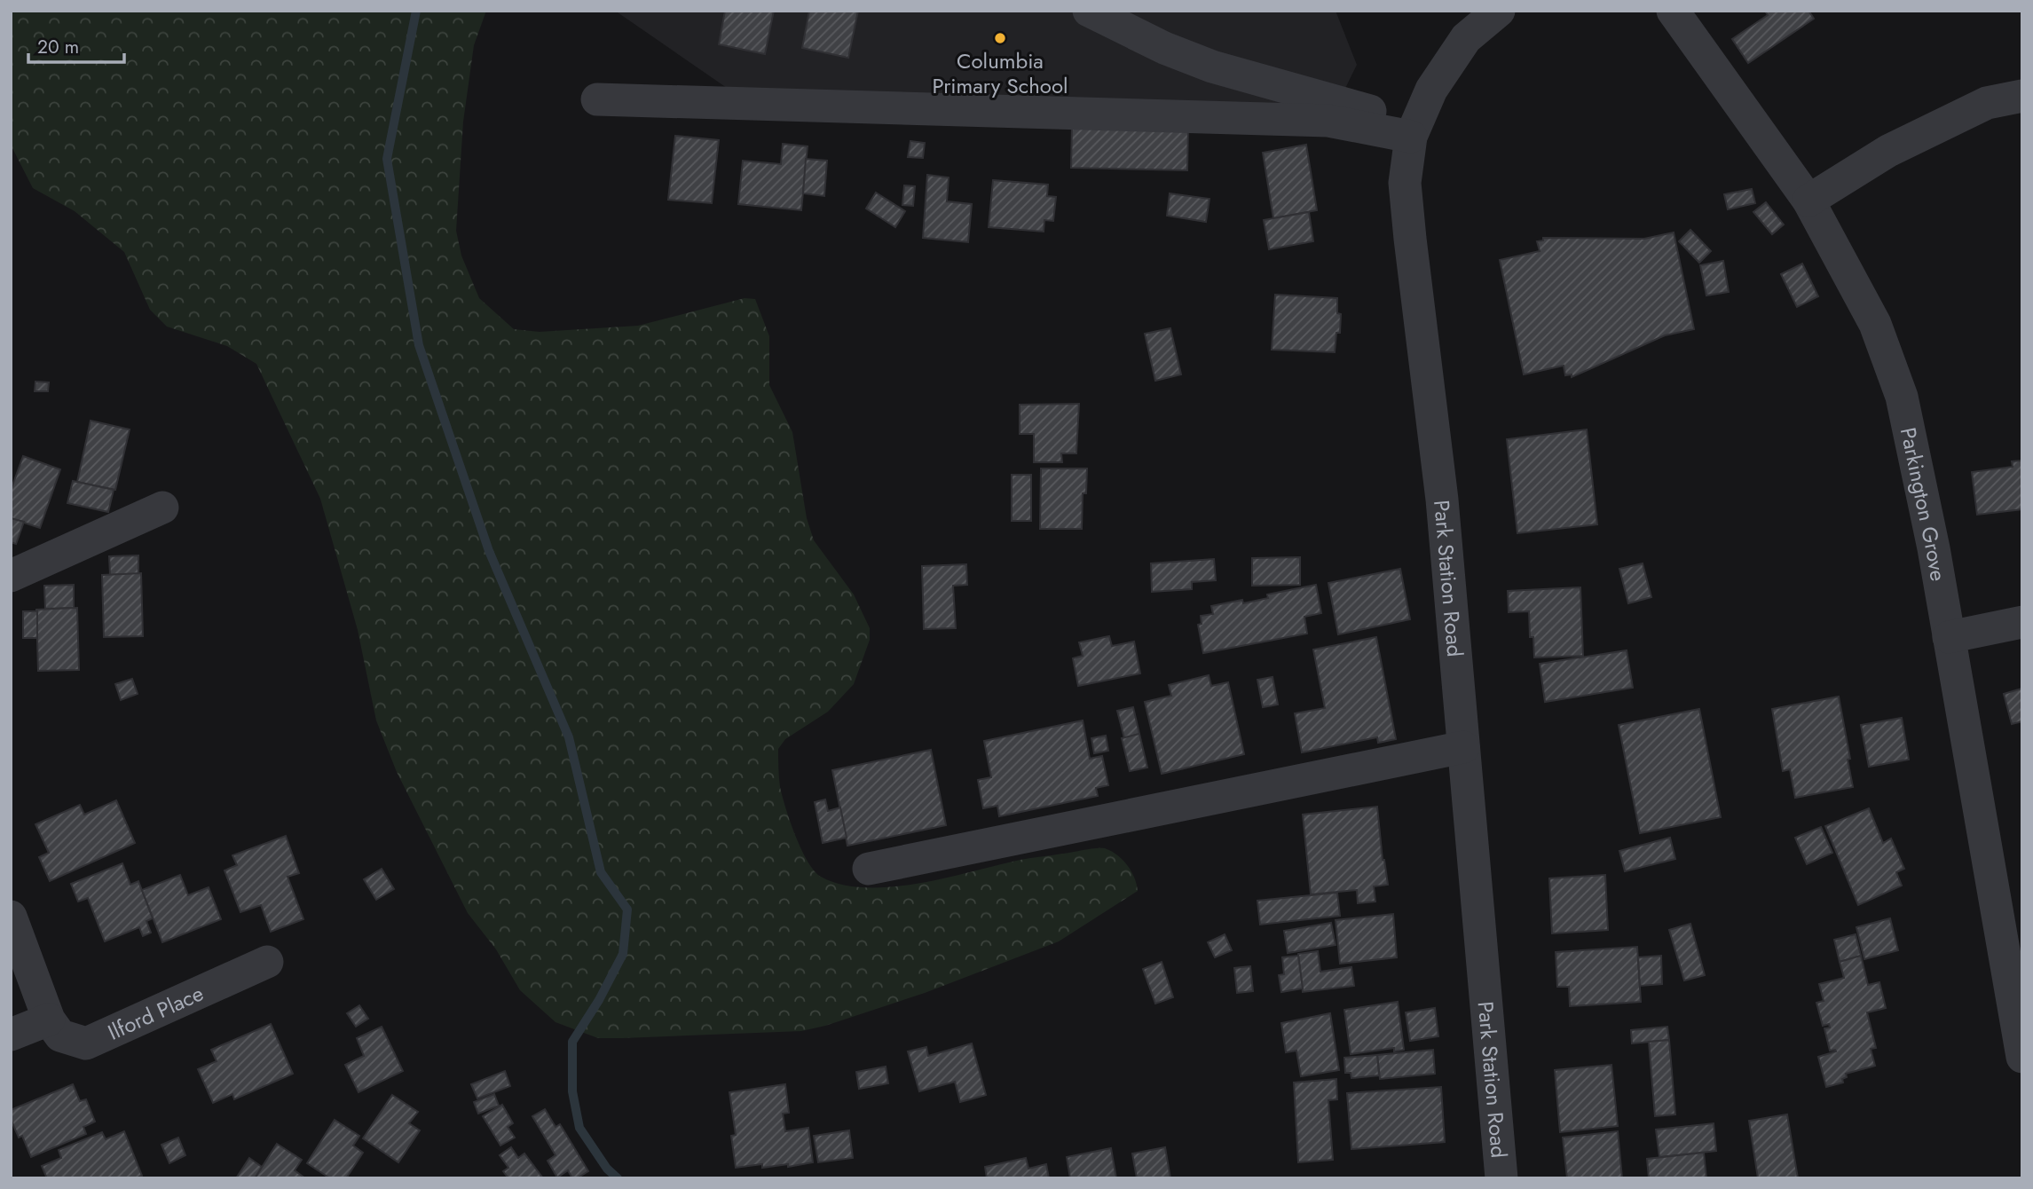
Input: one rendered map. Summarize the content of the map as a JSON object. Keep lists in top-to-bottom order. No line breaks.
{"streets":{"street":["Parkington Grove","Park Station Road","Ilford Place"]},"places":["Columbia Primary School"],"scale_bar":"20 m"}
